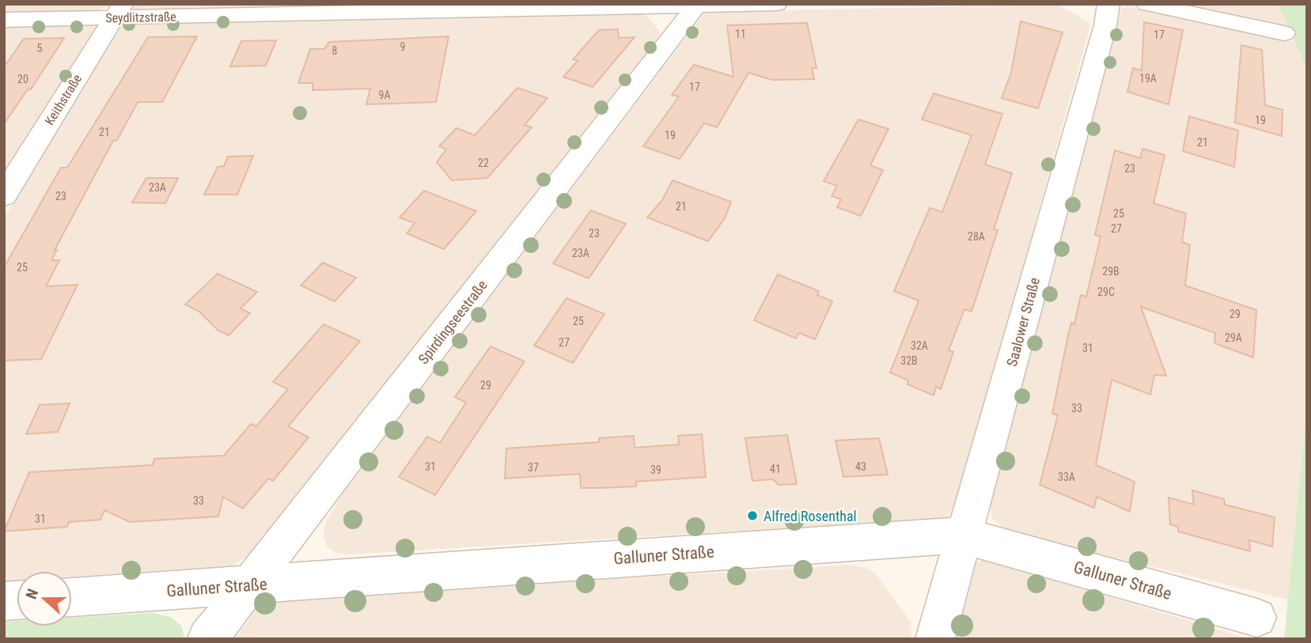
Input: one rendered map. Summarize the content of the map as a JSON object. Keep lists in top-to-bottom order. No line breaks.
{"streets":{"street":["Seydlitzstraße","Keithstraße","Spirdingseestraße","Saalower Straße","Galluner Straße"]},"crossings":[["Seydlitzstraße","Keithstraße"],["Seydlitzstraße","Spirdingseestraße"],["Spirdingseestraße","Galluner Straße"],["Saalower Straße","Galluner Straße"]],"places":["Alfred Rosenthal"],"house_numbers":["11","17","9","5","8","19A","20","17","9A","19","21","19","21","22","23","23A","23","21","25","27","23","28A","23A","25","29B","29C","29","25","29A","27","32A","31","32B","29","33","31","43","37","41","39","33A","33","31"],"north":"left"}
